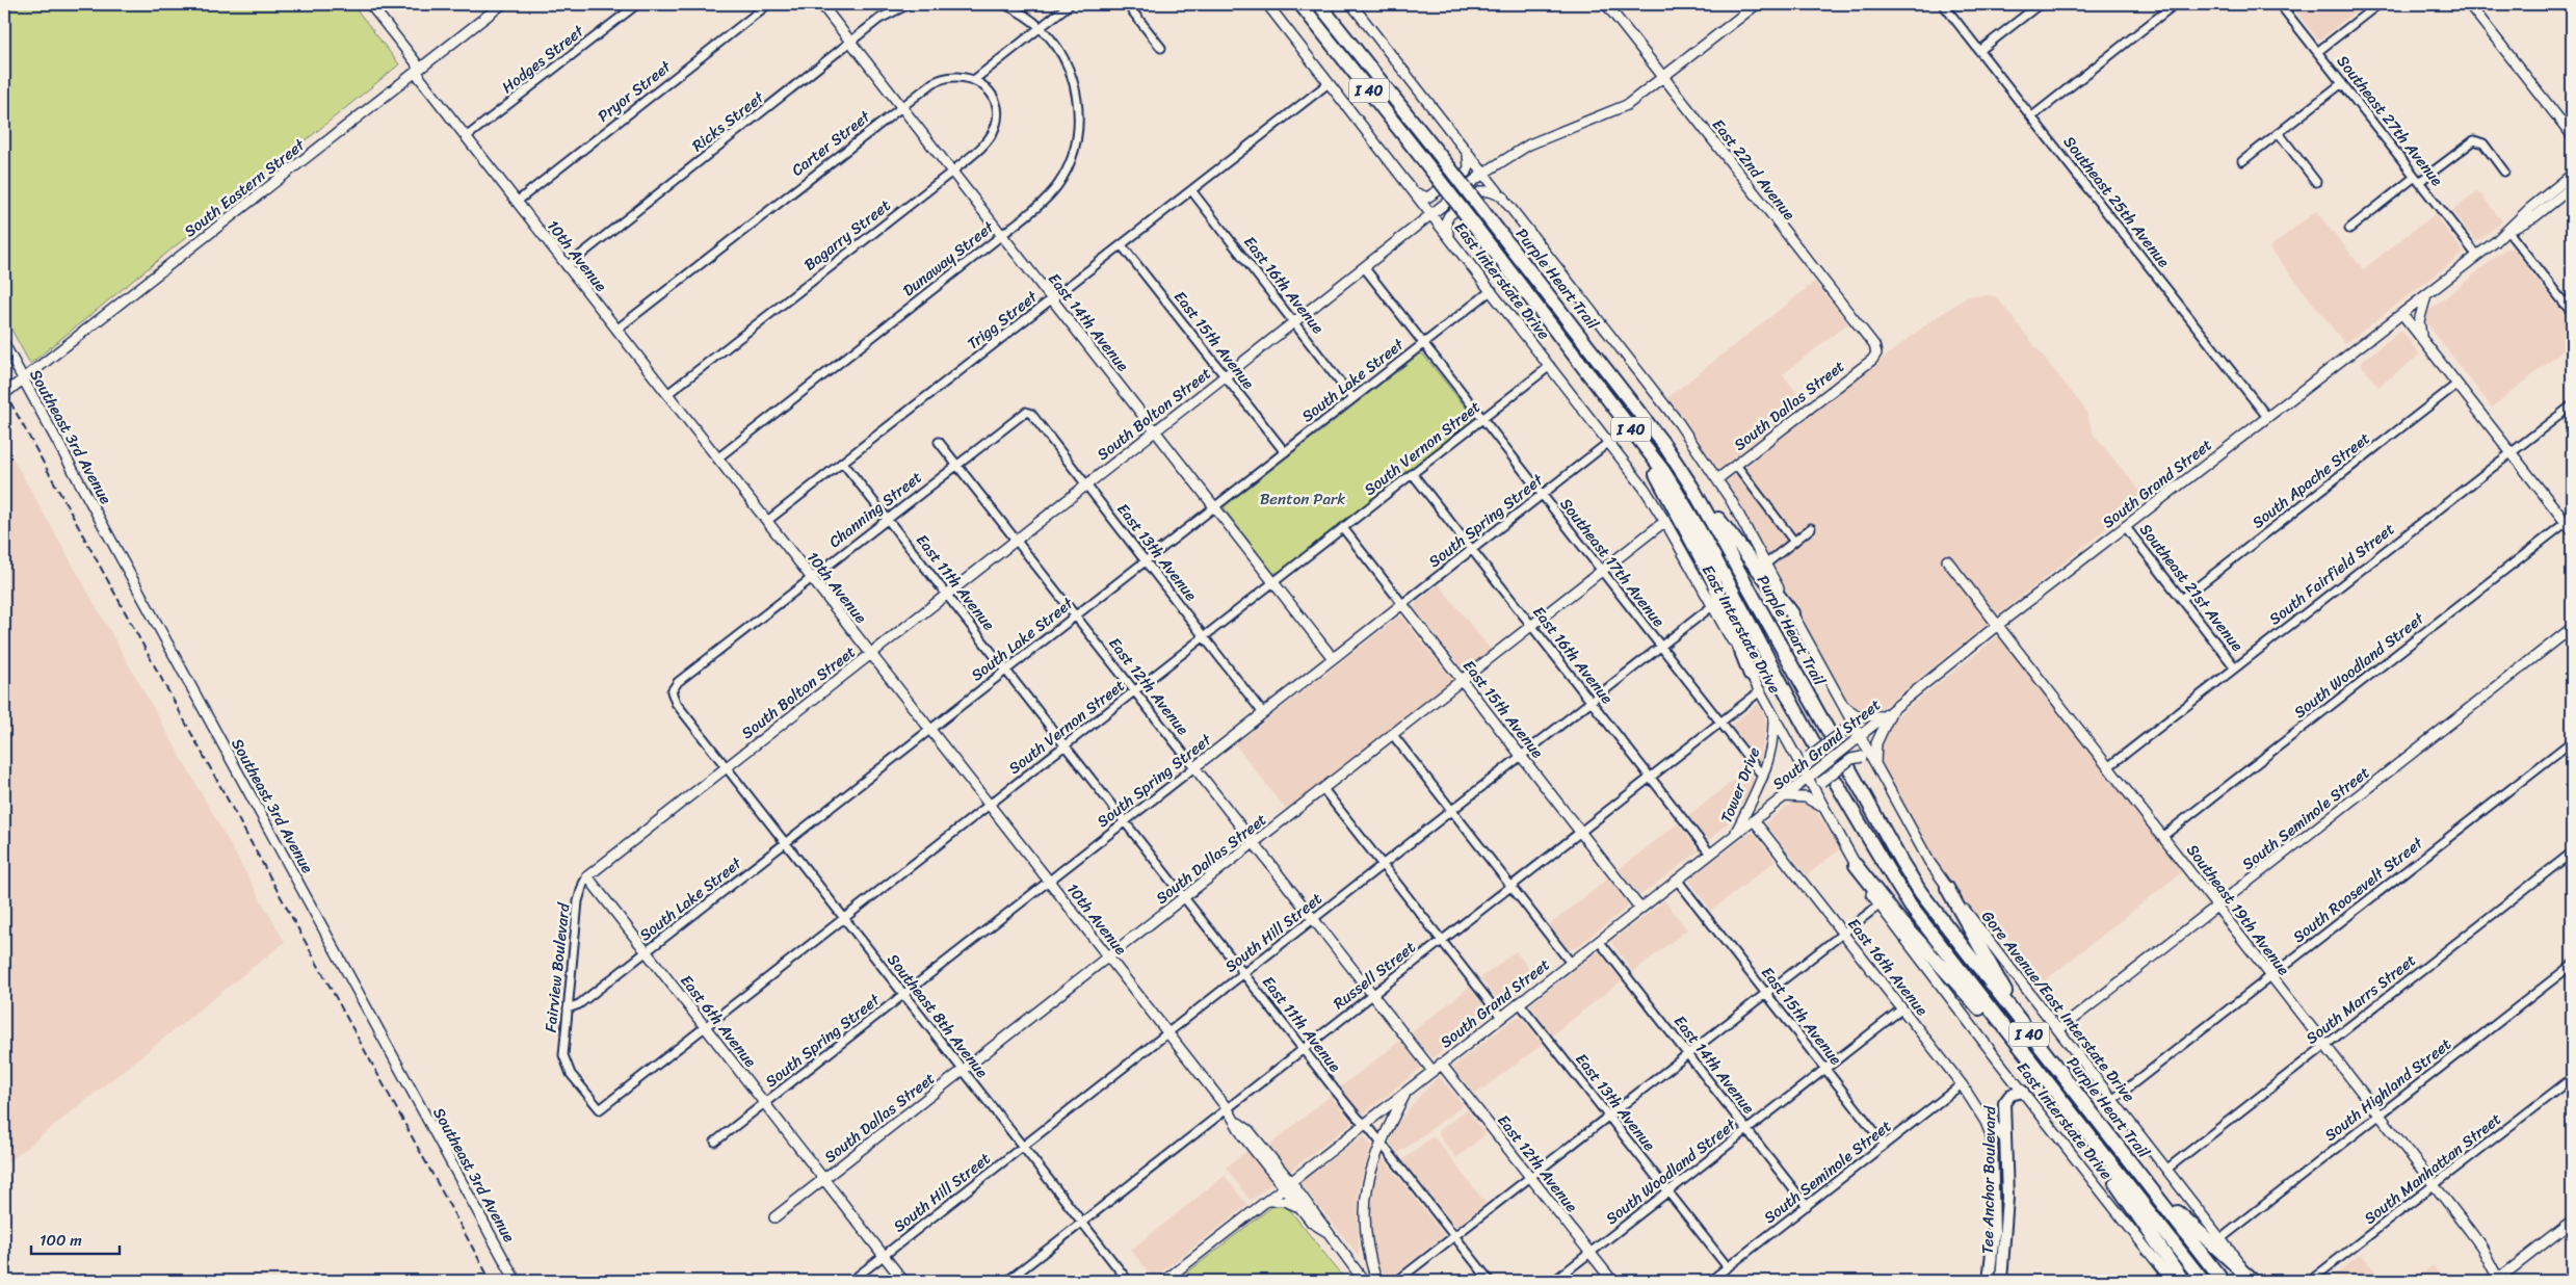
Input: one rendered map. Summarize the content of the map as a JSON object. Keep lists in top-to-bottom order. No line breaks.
{"streets":{"highway":["I 40","Purple Heart Trail"],"main road":["East 22nd Avenue","South Eastern Street","10th Avenue","East Interstate Drive","East 16th Avenue","East 14th Avenue","East 15th Avenue","South Dallas Street","South Bolton Street","Southeast 3rd Avenue","South Grand Street","South Spring Street","East 12th Avenue","Tower Drive","South Seminole Street","Southeast 19th Avenue","Gore Avenue/East Interstate Drive","East 6th Avenue","Tee Anchor Boulevard"],"street":["Hodges Street","Pryor Street","Southeast 27th Avenue","Ricks Street","Carter Street","Southeast 25th Avenue","Bagarry Street","Dunaway Street","Trigg Street","South Lake Street","South Vernon Street","South Apache Street","Channing Street","East 13th Avenue","Southeast 17th Avenue","South Fairfield Street","East 11th Avenue","Southeast 21st Avenue","South Woodland Street","South Roosevelt Street","South Hill Street","Fairview Boulevard","Russell Street","South Marrs Street","Southeast 8th Avenue","South Highland Street","South Manhattan Street"]},"crossings":[["Hodges Street","10th Avenue"],["Pryor Street","10th Avenue"],["Southeast 27th Avenue","South Grand Street"],["Ricks Street","10th Avenue"],["Ricks Street","East 14th Avenue"],["Carter Street","Bagarry Street"],["Carter Street","10th Avenue"],["Carter Street","East 14th Avenue"],["East 22nd Avenue","South Dallas Street"],["East 22nd Avenue","South Bolton Street"],["South Eastern Street","10th Avenue"],["South Eastern Street","Southeast 3rd Avenue"],["Southeast 25th Avenue","South Grand Street"],["Bagarry Street","10th Avenue"],["Bagarry Street","East 14th Avenue"],["10th Avenue","Dunaway Street"],["10th Avenue","Trigg Street"],["10th Avenue","South Lake Street"],["10th Avenue","South Dallas Street"],["10th Avenue","South Bolton Street"],["10th Avenue","South Vernon Street"],["10th Avenue","South Grand Street"],["10th Avenue","Channing Street"],["10th Avenue","South Spring Street"],["10th Avenue","South Hill Street"],["10th Avenue","Russell Street"],["Dunaway Street","East 14th Avenue"],["East Interstate Drive","Trigg Street"],["East Interstate Drive","South Lake Street"],["East Interstate Drive","South Dallas Street"],["East Interstate Drive","South Bolton Street"],["East Interstate Drive","South Vernon Street"],["East Interstate Drive","South Grand Street"],["East Interstate Drive","South Spring Street"],["East Interstate Drive","Tower Drive"],["East Interstate Drive","South Hill Street"],["East Interstate Drive","Russell Street"],["East Interstate Drive","Tee Anchor Boulevard"],["East 16th Avenue","Trigg Street"],["East 16th Avenue","South Lake Street"],["East 16th Avenue","South Dallas Street"],["East 16th Avenue","South Bolton Street"],["East 16th Avenue","South Vernon Street"],["East 16th Avenue","South Grand Street"],["East 16th Avenue","South Spring Street"],["East 16th Avenue","South Woodland Street"],["East 16th Avenue","South Seminole Street"],["East 16th Avenue","South Hill Street"],["East 16th Avenue","Russell Street"],["East 16th Avenue","Tee Anchor Boulevard"],["Trigg Street","East 14th Avenue"],["Trigg Street","East 15th Avenue"],["Trigg Street","East 11th Avenue"],["East 14th Avenue","South Lake Street"],["East 14th Avenue","South Bolton Street"],["East 14th Avenue","South Vernon Street"],["East 14th Avenue","South Grand Street"],["East 14th Avenue","South Spring Street"],["East 14th Avenue","South Woodland Street"],["East 14th Avenue","South Seminole Street"],["East 15th Avenue","South Lake Street"],["East 15th Avenue","South Dallas Street"],["East 15th Avenue","South Bolton Street"],["East 15th Avenue","South Vernon Street"],["East 15th Avenue","South Grand Street"],["East 15th Avenue","South Spring Street"],["East 15th Avenue","South Woodland Street"],["East 15th Avenue","South Seminole Street"],["East 15th Avenue","South Hill Street"],["East 15th Avenue","Russell Street"],["South Lake Street","East 13th Avenue"],["South Lake Street","Southeast 17th Avenue"],["South Lake Street","East 11th Avenue"],["South Lake Street","East 12th Avenue"],["South Lake Street","Fairview Boulevard"],["South Lake Street","Southeast 8th Avenue"],["South Lake Street","East 6th Avenue"],["South Dallas Street","Southeast 17th Avenue"],["South Dallas Street","East 11th Avenue"],["South Dallas Street","East 12th Avenue"],["South Dallas Street","Southeast 8th Avenue"],["South Dallas Street","East 6th Avenue"],["South Bolton Street","East 13th Avenue"],["South Bolton Street","Southeast 17th Avenue"],["South Bolton Street","East 11th Avenue"],["South Bolton Street","East 12th Avenue"],["South Bolton Street","Fairview Boulevard"],["South Bolton Street","Southeast 8th Avenue"],["South Bolton Street","East 6th Avenue"],["South Vernon Street","East 13th Avenue"],["South Vernon Street","Southeast 17th Avenue"],["South Vernon Street","East 11th Avenue"],["South Vernon Street","East 12th Avenue"],["South Vernon Street","Fairview Boulevard"],["South Vernon Street","Southeast 8th Avenue"],["South Vernon Street","East 6th Avenue"],["South Apache Street","Southeast 21st Avenue"],["South Grand Street","East 13th Avenue"],["South Grand Street","East 11th Avenue"],["South Grand Street","Southeast 21st Avenue"],["South Grand Street","East 12th Avenue"],["South Grand Street","Tower Drive"],["South Grand Street","Southeast 19th Avenue"],["South Grand Street","Gore Avenue/East Interstate Drive"],["Channing Street","East 13th Avenue"],["Channing Street","East 11th Avenue"],["Channing Street","East 12th Avenue"],["Channing Street","Southeast 8th Avenue"],["South Spring Street","East 13th Avenue"],["South Spring Street","Southeast 17th Avenue"],["South Spring Street","East 11th Avenue"],["South Spring Street","East 12th Avenue"],["South Spring Street","Southeast 8th Avenue"],["South Spring Street","East 6th Avenue"],["East 13th Avenue","South Woodland Street"],["East 13th Avenue","South Seminole Street"],["Southeast 17th Avenue","Tower Drive"],["Southeast 17th Avenue","South Hill Street"],["Southeast 17th Avenue","Russell Street"],["South Fairfield Street","Southeast 21st Avenue"],["South Fairfield Street","Southeast 19th Avenue"],["East 11th Avenue","South Hill Street"],["East 11th Avenue","Russell Street"],["South Woodland Street","East 12th Avenue"],["South Woodland Street","Southeast 19th Avenue"],["East 12th Avenue","South Hill Street"],["East 12th Avenue","Russell Street"],["South Seminole Street","Southeast 19th Avenue"],["South Seminole Street","Gore Avenue/East Interstate Drive"],["South Roosevelt Street","Southeast 19th Avenue"],["South Roosevelt Street","Gore Avenue/East Interstate Drive"],["Southeast 19th Avenue","South Marrs Street"],["Southeast 19th Avenue","South Highland Street"],["Southeast 19th Avenue","South Manhattan Street"],["South Hill Street","Southeast 8th Avenue"],["South Hill Street","East 6th Avenue"],["Fairview Boulevard","East 6th Avenue"],["Russell Street","Southeast 8th Avenue"],["South Marrs Street","Gore Avenue/East Interstate Drive"],["Gore Avenue/East Interstate Drive","South Highland Street"]],"parks":["Benton Park"],"scale_bar":"100 m"}
